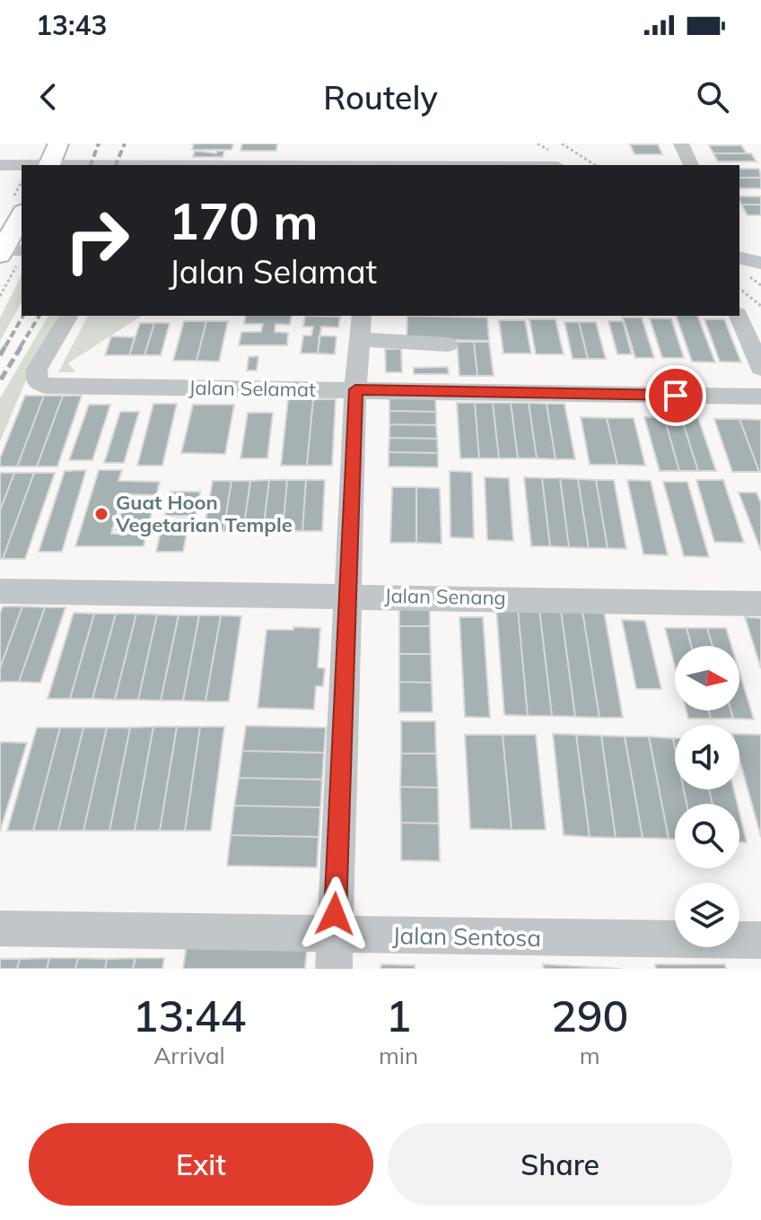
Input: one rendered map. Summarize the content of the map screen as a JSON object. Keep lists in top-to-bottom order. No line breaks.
{"streets":{"street":["Jalan Selamat","Jalan Senang","Jalan Sentosa"]},"places":["Guat Hoon Vegetarian Temple"],"north":"right","page":{"status":"13:43","header":"Routely","turn":["170 m","Jalan Selamat"],"eta":["13:44","Arrival","1","min","290","m"],"buttons":["Exit","Share"]}}
